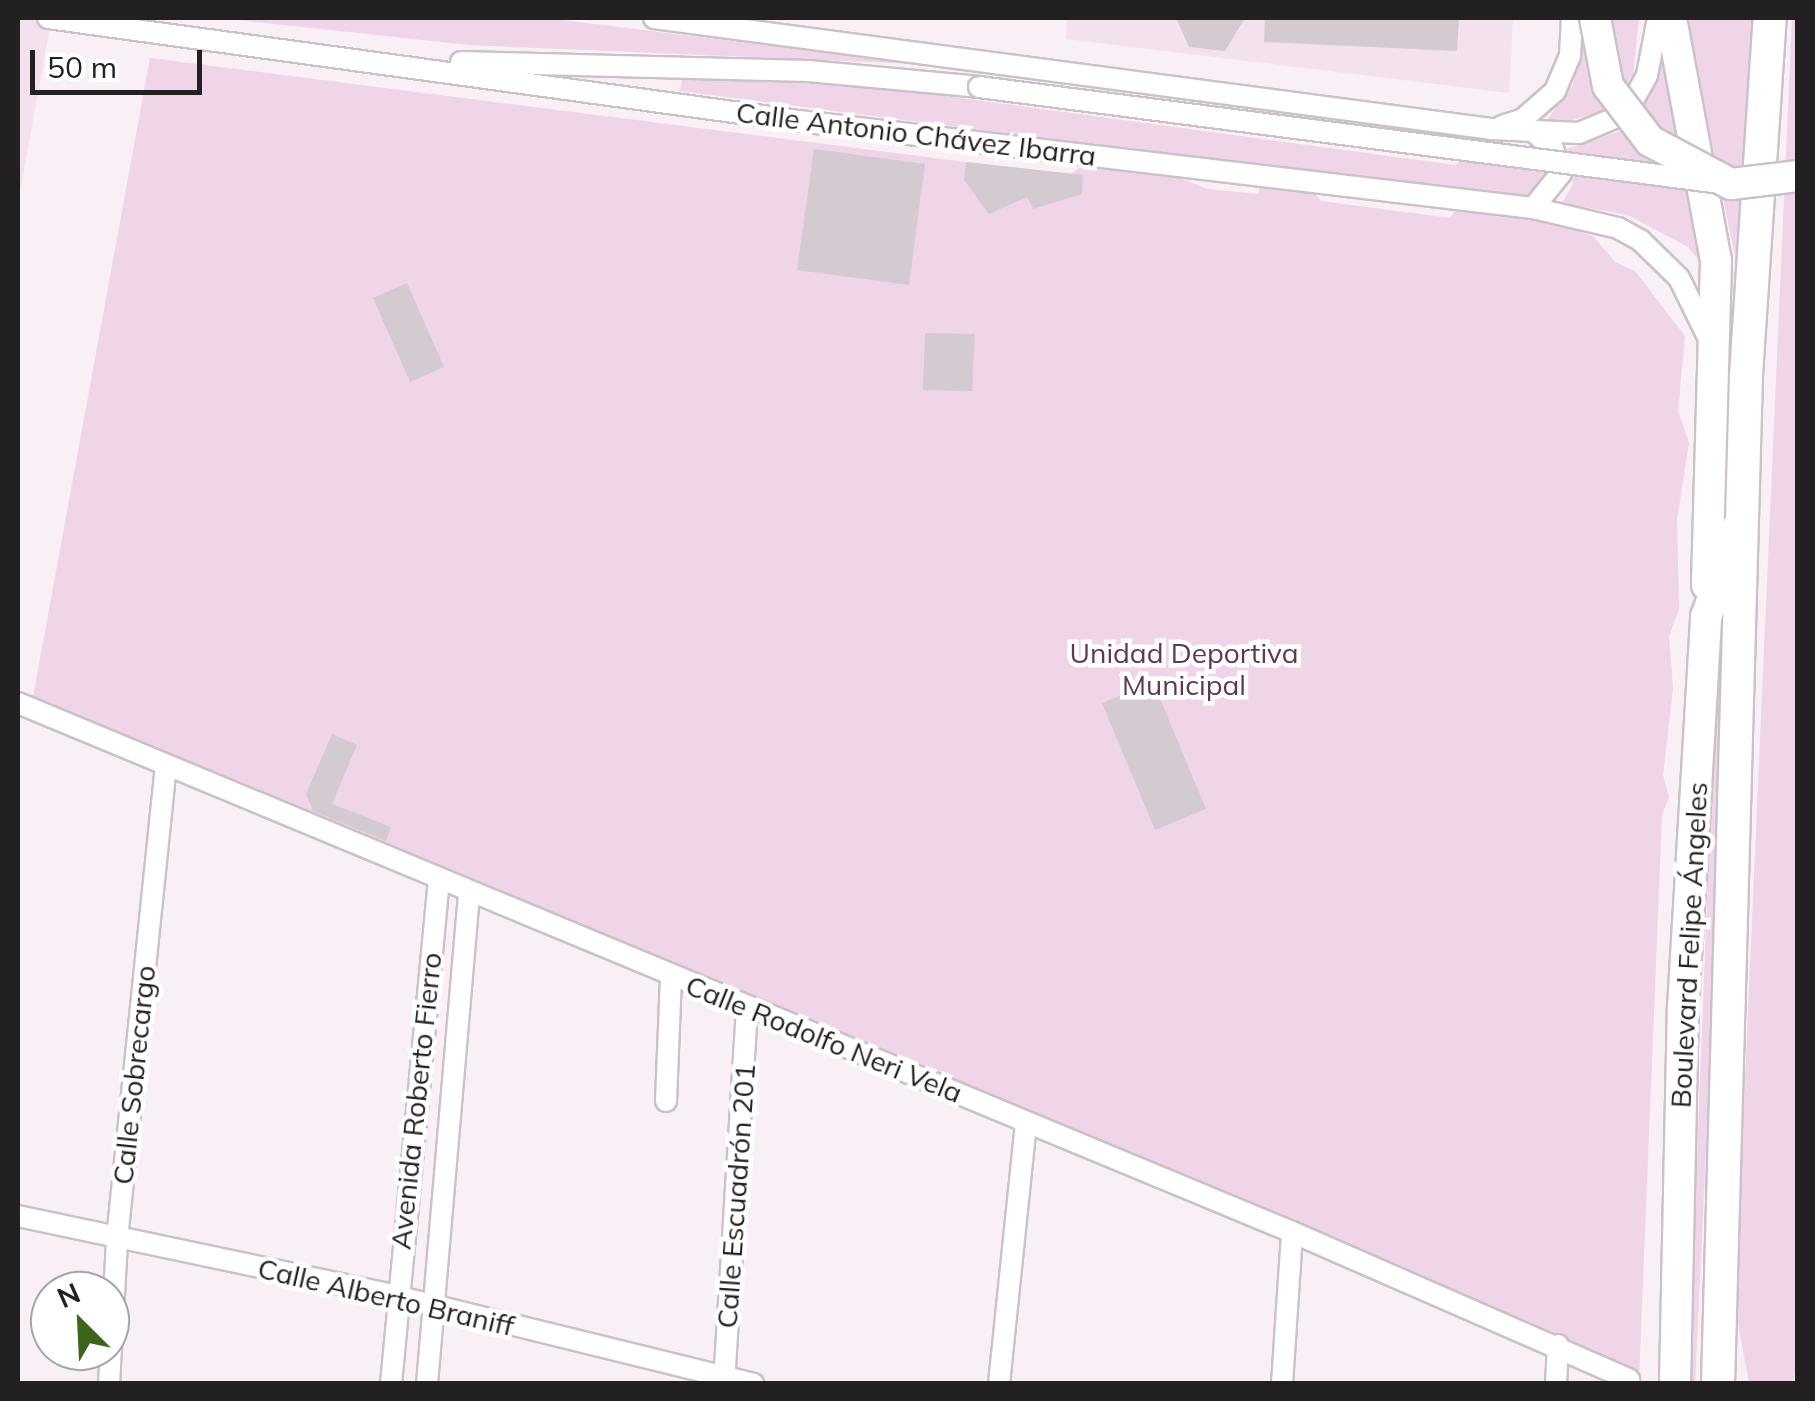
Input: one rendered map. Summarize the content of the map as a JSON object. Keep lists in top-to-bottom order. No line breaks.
{"streets":{"highway":["Boulevard Felipe Ángeles"],"street":["Calle Antonio Chávez Ibarra","Calle Rodolfo Neri Vela","Calle Sobrecargo","Avenida Roberto Fierro","Calle Escuadrón 201","Calle Alberto Braniff"]},"crossings":[["Calle Rodolfo Neri Vela","Calle Sobrecargo"],["Calle Rodolfo Neri Vela","Avenida Roberto Fierro"],["Calle Rodolfo Neri Vela","Calle Escuadrón 201"],["Calle Sobrecargo","Calle Alberto Braniff"],["Avenida Roberto Fierro","Calle Alberto Braniff"],["Calle Escuadrón 201","Calle Alberto Braniff"]],"parks":["Unidad Deportiva Municipal"],"scale_bar":"50 m","north":"top left"}
